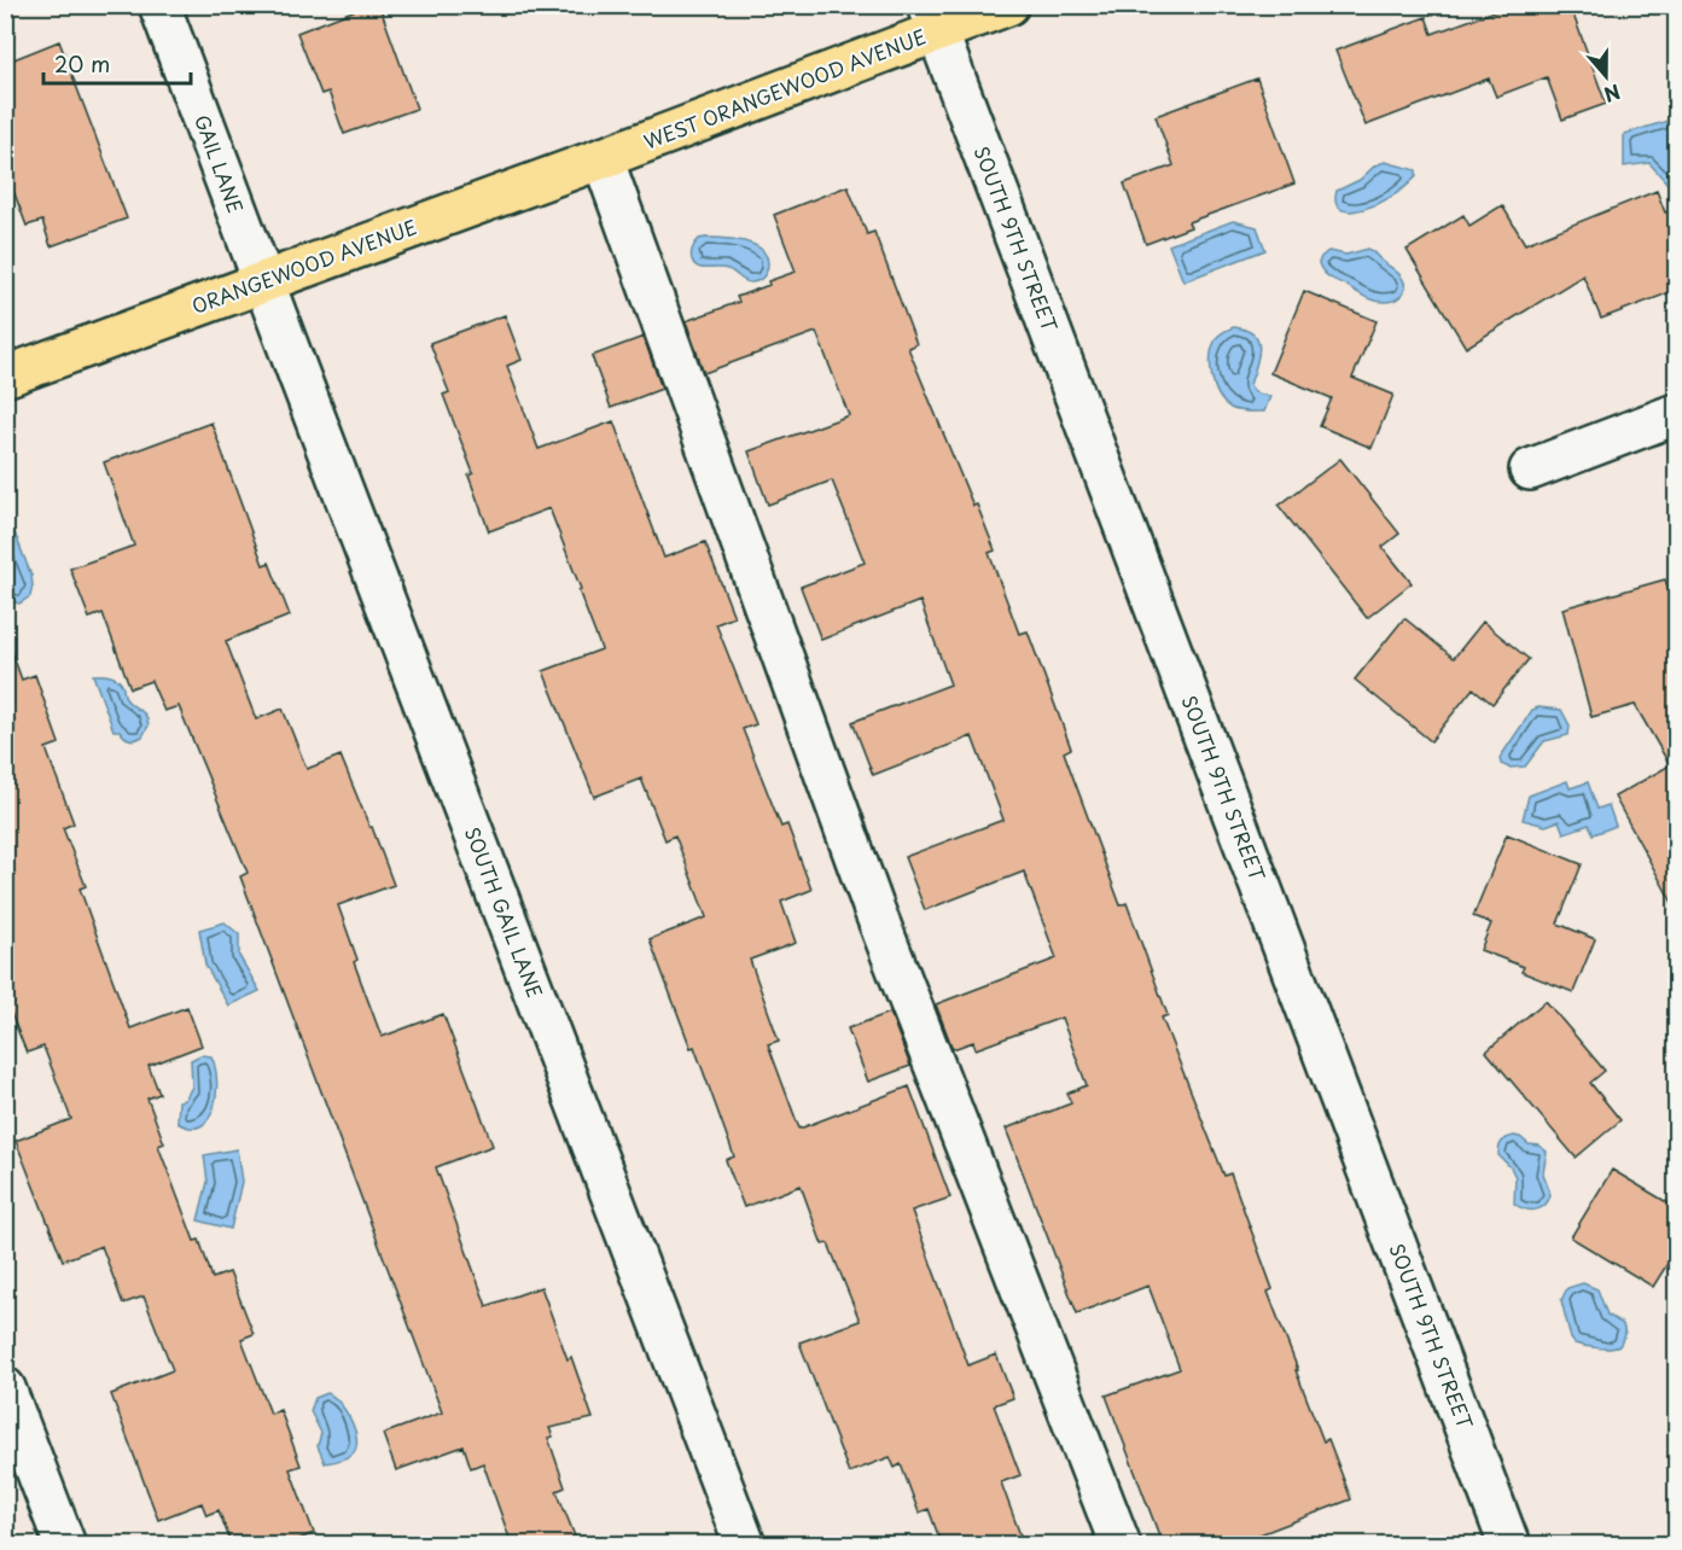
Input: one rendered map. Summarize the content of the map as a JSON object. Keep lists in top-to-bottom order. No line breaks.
{"streets":{"main road":["WEST ORANGEWOOD AVENUE","ORANGEWOOD AVENUE"],"street":["GAIL LANE","SOUTH 9TH STREET","SOUTH GAIL LANE"]},"crossings":[["WEST ORANGEWOOD AVENUE","SOUTH 9TH STREET"],["WEST ORANGEWOOD AVENUE","ORANGEWOOD AVENUE"],["GAIL LANE","ORANGEWOOD AVENUE"],["GAIL LANE","SOUTH GAIL LANE"],["ORANGEWOOD AVENUE","SOUTH GAIL LANE"]],"scale_bar":"20 m","north":"bottom"}
